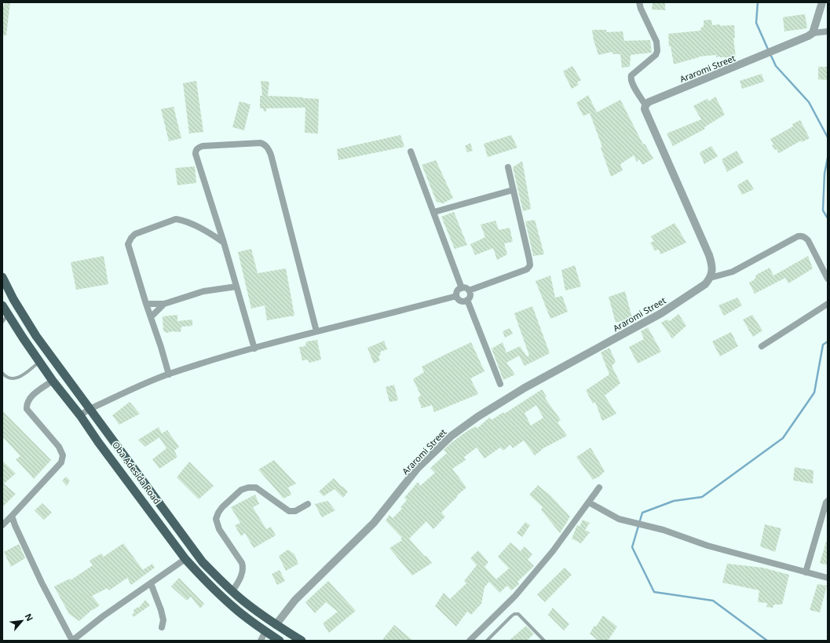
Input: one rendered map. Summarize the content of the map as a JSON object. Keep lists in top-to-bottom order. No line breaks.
{"streets":{"main road":["Oba Adesida Road"],"street":["Araromi Street"]},"crossings":[["Araromi Street","Oba Adesida Road"]],"north":"top right"}
